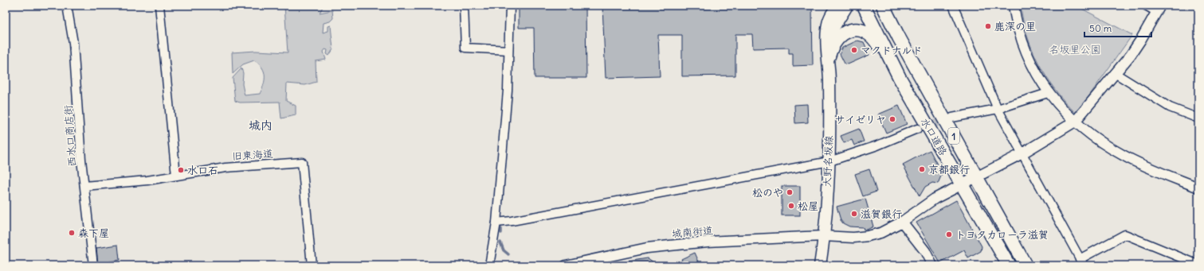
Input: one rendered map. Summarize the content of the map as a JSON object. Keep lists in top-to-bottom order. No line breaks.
{"streets":{"highway":["1","水口道路"],"main road":["大野名坂線"],"street":["西水口商店街","旧東海道","城南街道"]},"crossings":[["水口道路","城南街道"],["大野名坂線","城南街道"]],"districts":["城内"],"parks":["名坂里公園"],"places":["鹿深の里","マクドナルド","サイゼリヤ","京都銀行","水口石","松のや","松屋","滋賀銀行","森下屋","トヨタカローラ滋賀"],"scale_bar":"50 m"}
